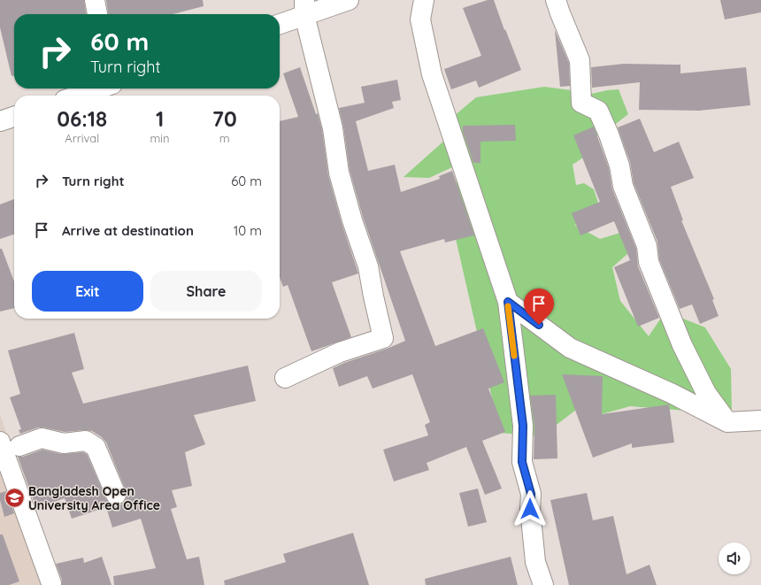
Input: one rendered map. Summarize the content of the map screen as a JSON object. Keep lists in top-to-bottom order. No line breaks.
{"places":{"school or university":["Bangladesh Open University Area Office"]},"page":{"turn":["60 m","Turn right"],"eta":["06:18","Arrival","1","min","70","m"],"list":[{"name":"Turn right","value":"60 m"},{"name":"Arrive at destination","value":"10 m"}],"buttons":["Exit","Share"]}}
